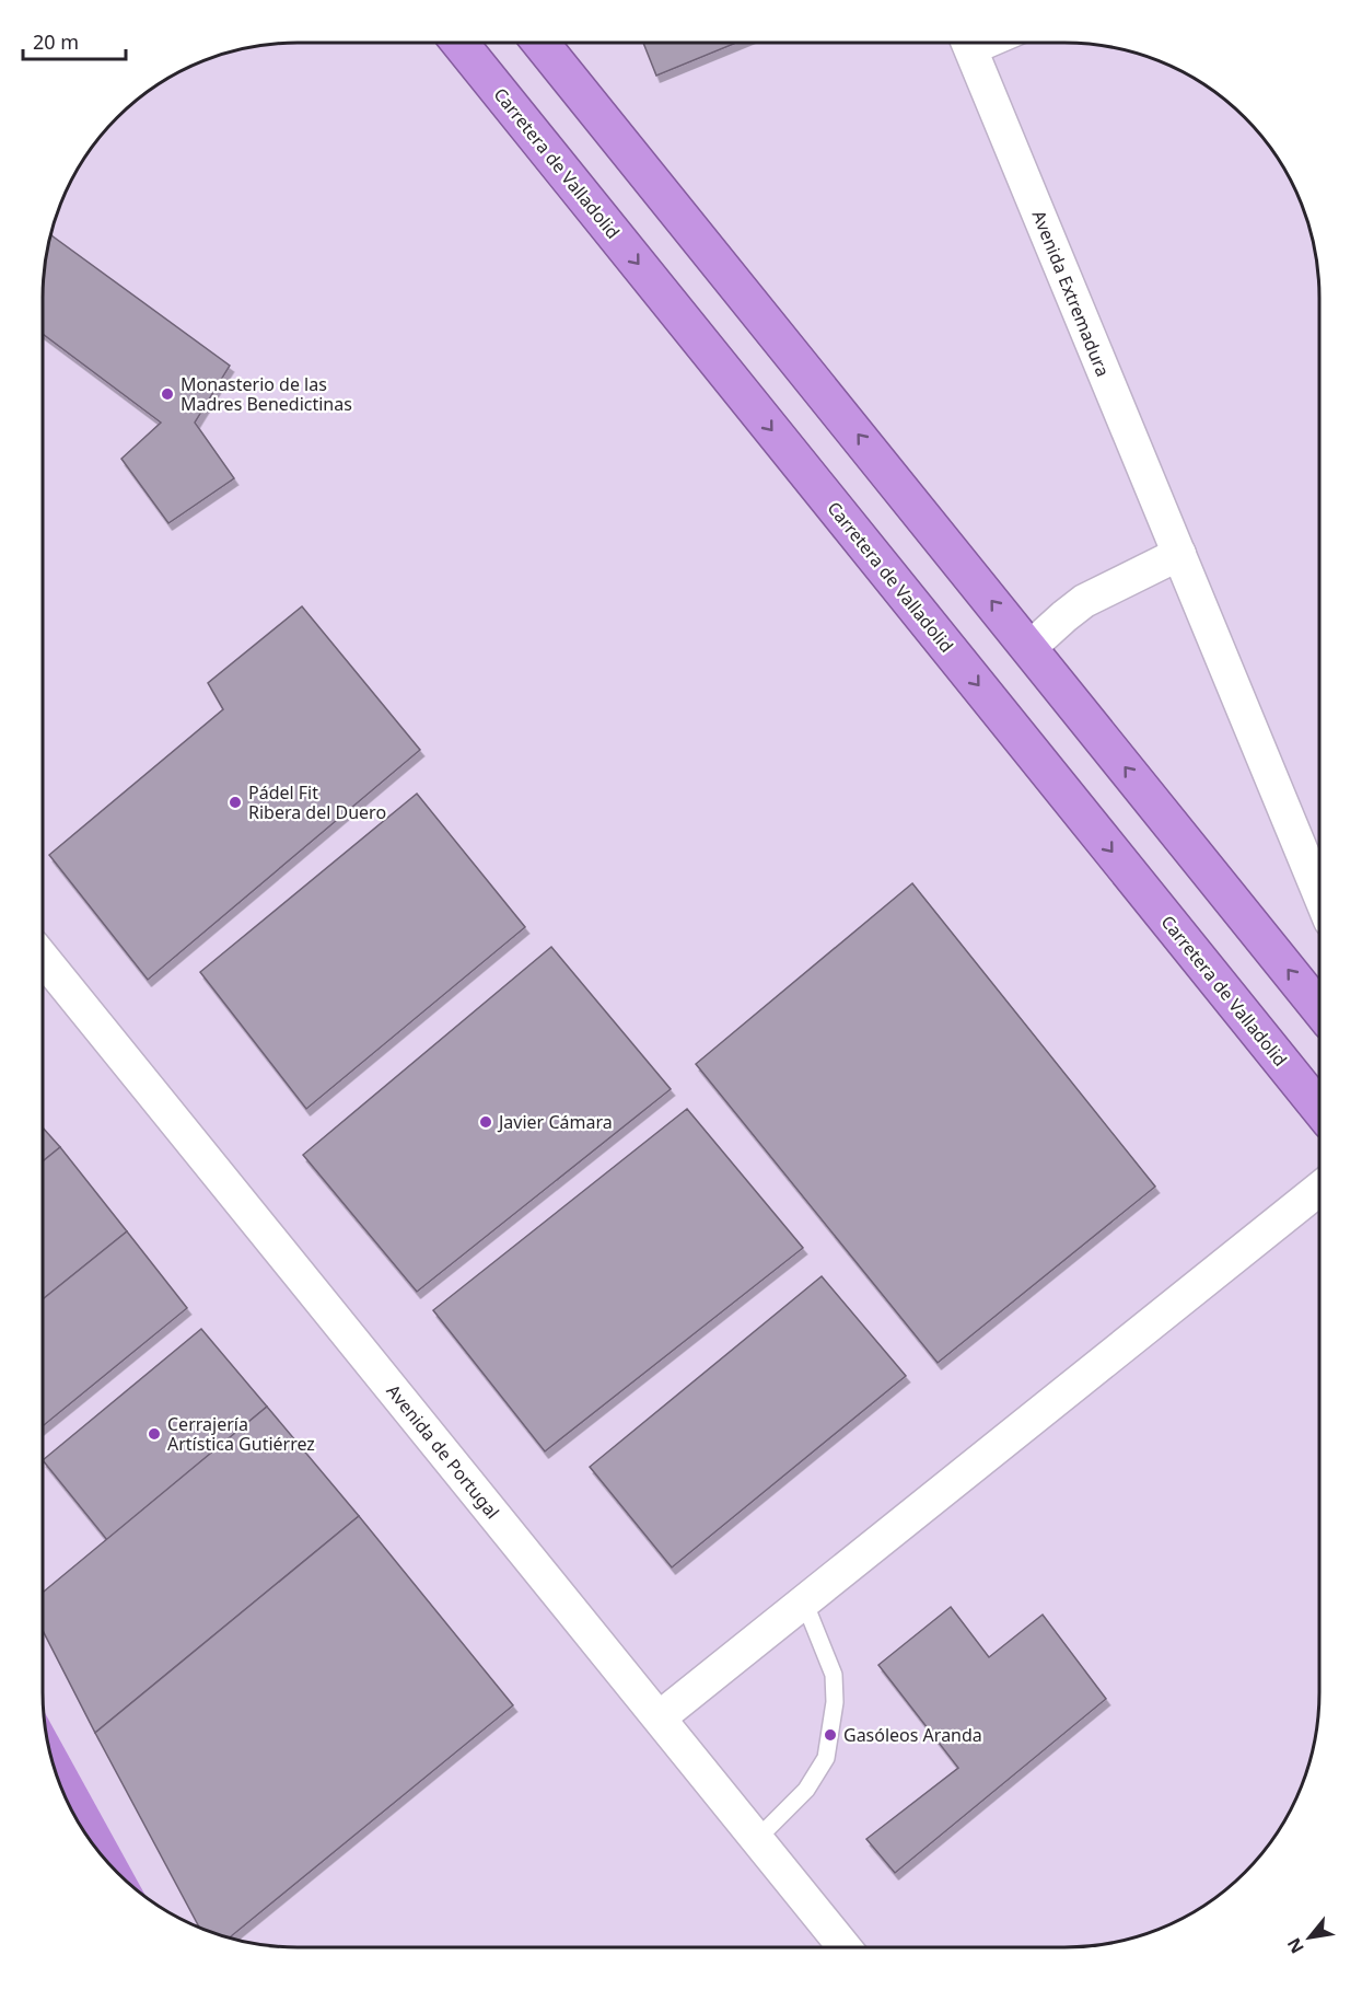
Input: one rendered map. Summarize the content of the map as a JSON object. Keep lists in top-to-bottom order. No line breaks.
{"streets":{"highway":["Carretera de Valladolid"],"street":["Avenida Extremadura","Avenida de Portugal"]},"places":["Monasterio de las Madres Benedictinas","Pádel Fit Ribera del Duero","Javier Cámara","Cerrajería Artística Gutiérrez","Gasóleos Aranda"],"scale_bar":"20 m","north":"bottom left"}
